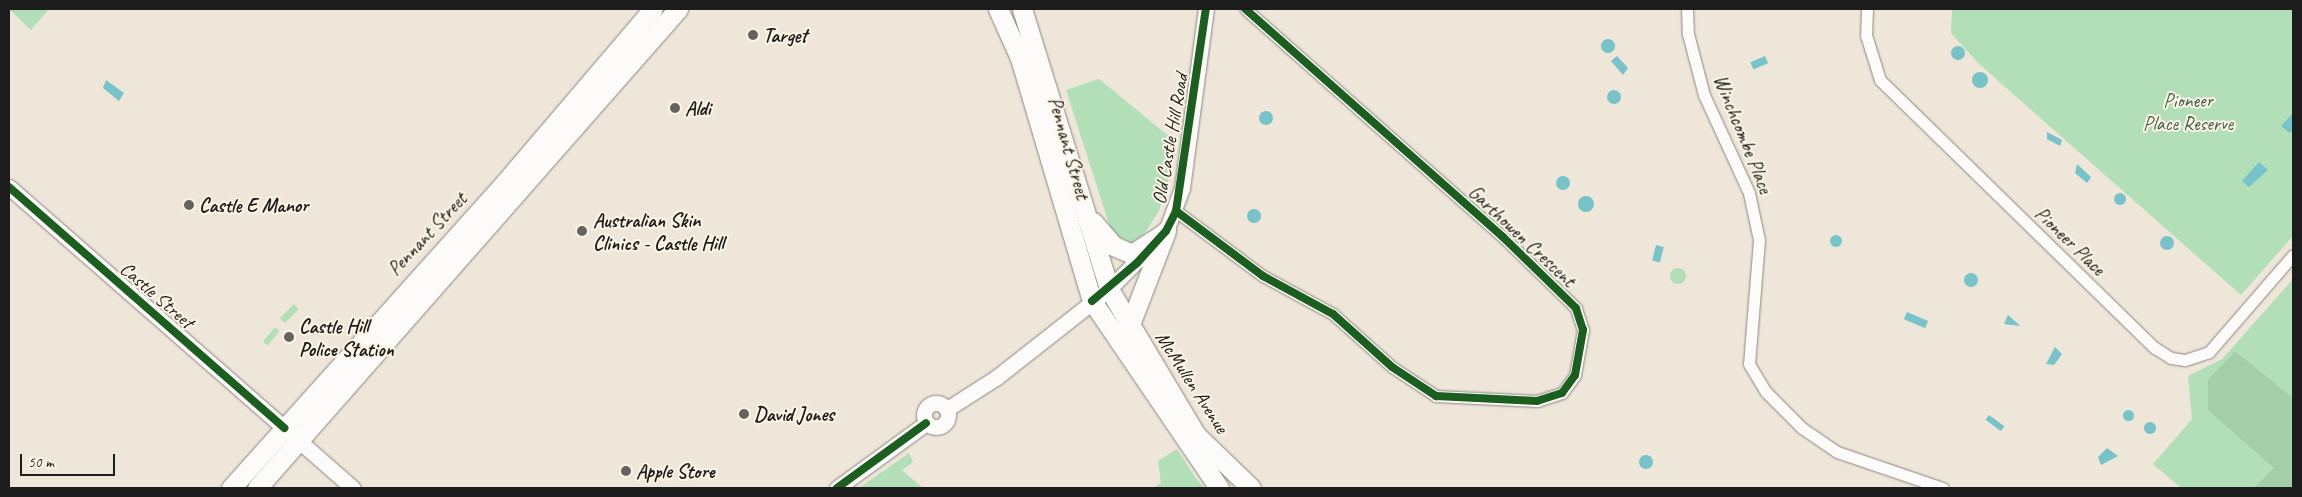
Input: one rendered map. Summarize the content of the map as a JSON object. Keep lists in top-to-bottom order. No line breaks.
{"streets":{"main road":["Pennant Street","McMullen Avenue"],"street":["Winchcombe Place","Old Castle Hill Road","Garthowen Crescent","Pioneer Place","Castle Street"]},"crossings":[["Old Castle Hill Road","Pennant Street"],["Old Castle Hill Road","Garthowen Crescent"],["Old Castle Hill Road","McMullen Avenue"],["Pennant Street","Castle Street"],["Pennant Street","McMullen Avenue"]],"parks":["Pioneer Place Reserve"],"places":["Target","Aldi","Castle E Manor","Australian Skin Clinics - Castle Hill","Castle Hill Police Station","David Jones","Apple Store"],"scale_bar":"50 m"}
